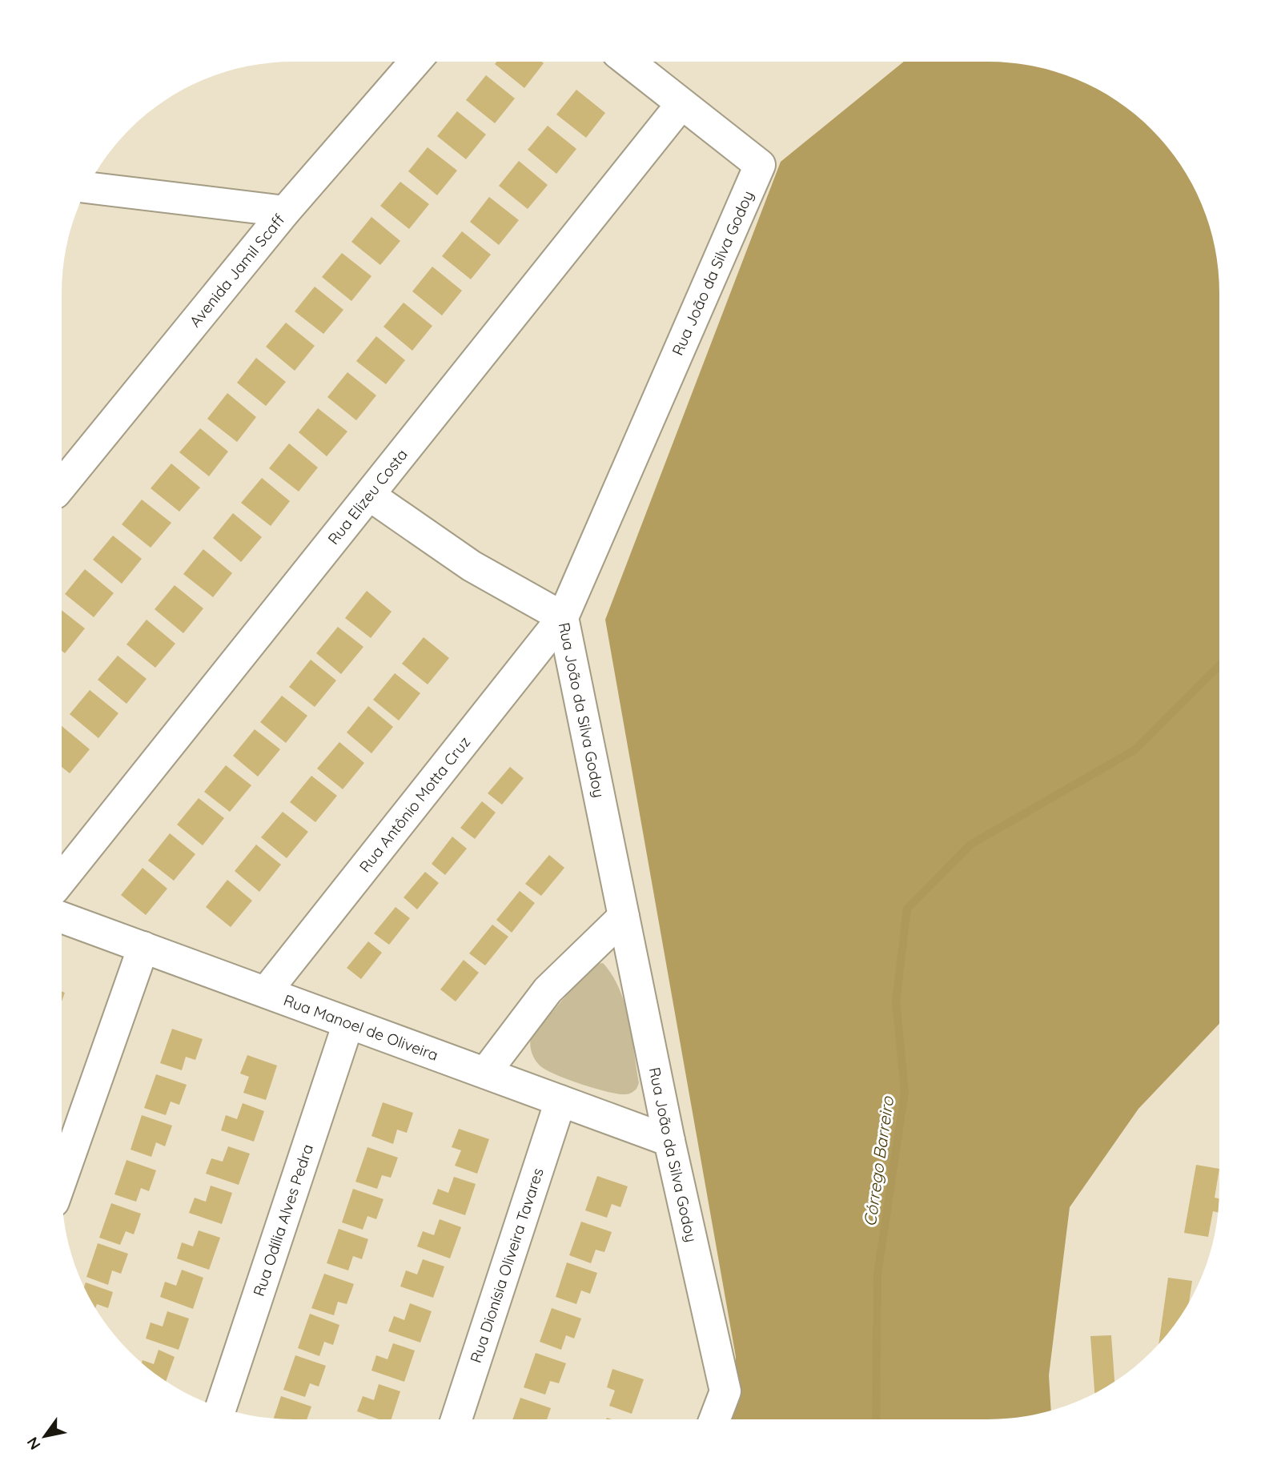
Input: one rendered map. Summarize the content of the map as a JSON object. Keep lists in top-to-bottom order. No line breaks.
{"streets":{"street":["Avenida Jamil Scaff","Rua João da Silva Godoy","Rua Elizeu Costa","Rua Antônio Motta Cruz","Rua Manoel de Oliveira","Rua Odília Alves Pedra","Rua Dionísia Oliveira Tavares"]},"crossings":[["Rua João da Silva Godoy","Rua Elizeu Costa"],["Rua João da Silva Godoy","Rua Antônio Motta Cruz"],["Rua João da Silva Godoy","Rua Manoel de Oliveira"],["Rua Antônio Motta Cruz","Rua Manoel de Oliveira"],["Rua Manoel de Oliveira","Rua Odília Alves Pedra"],["Rua Manoel de Oliveira","Rua Dionísia Oliveira Tavares"]],"water":["Córrego Barreiro"],"north":"bottom left"}
